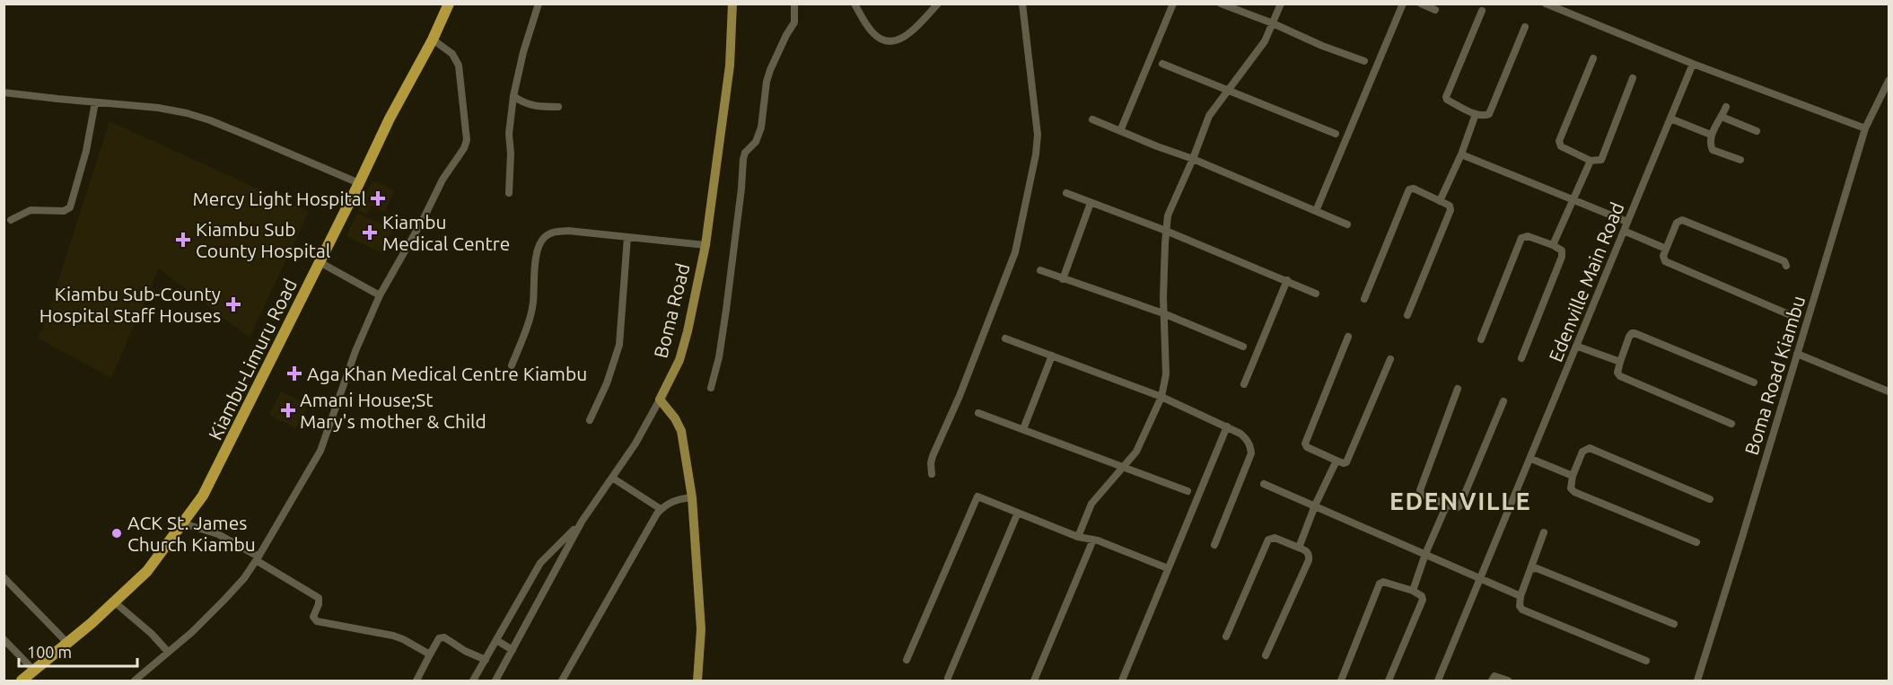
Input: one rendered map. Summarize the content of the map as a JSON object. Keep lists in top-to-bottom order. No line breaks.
{"streets":{"highway":["Kiambu-Limuru Road"],"main road":["Boma Road"],"street":["Edenville Main Road","Boma Road Kiambu"]},"districts":["EDENVILLE"],"places":{"health":["Mercy Light Hospital","Kiambu Medical Centre","Kiambu Sub County Hospital","Kiambu Sub-County Hospital Staff Houses","Aga Khan Medical Centre Kiambu","Amani House;St Mary's mother & Child"],"other":["ACK St. James Church Kiambu"]},"scale_bar":"100 m"}
